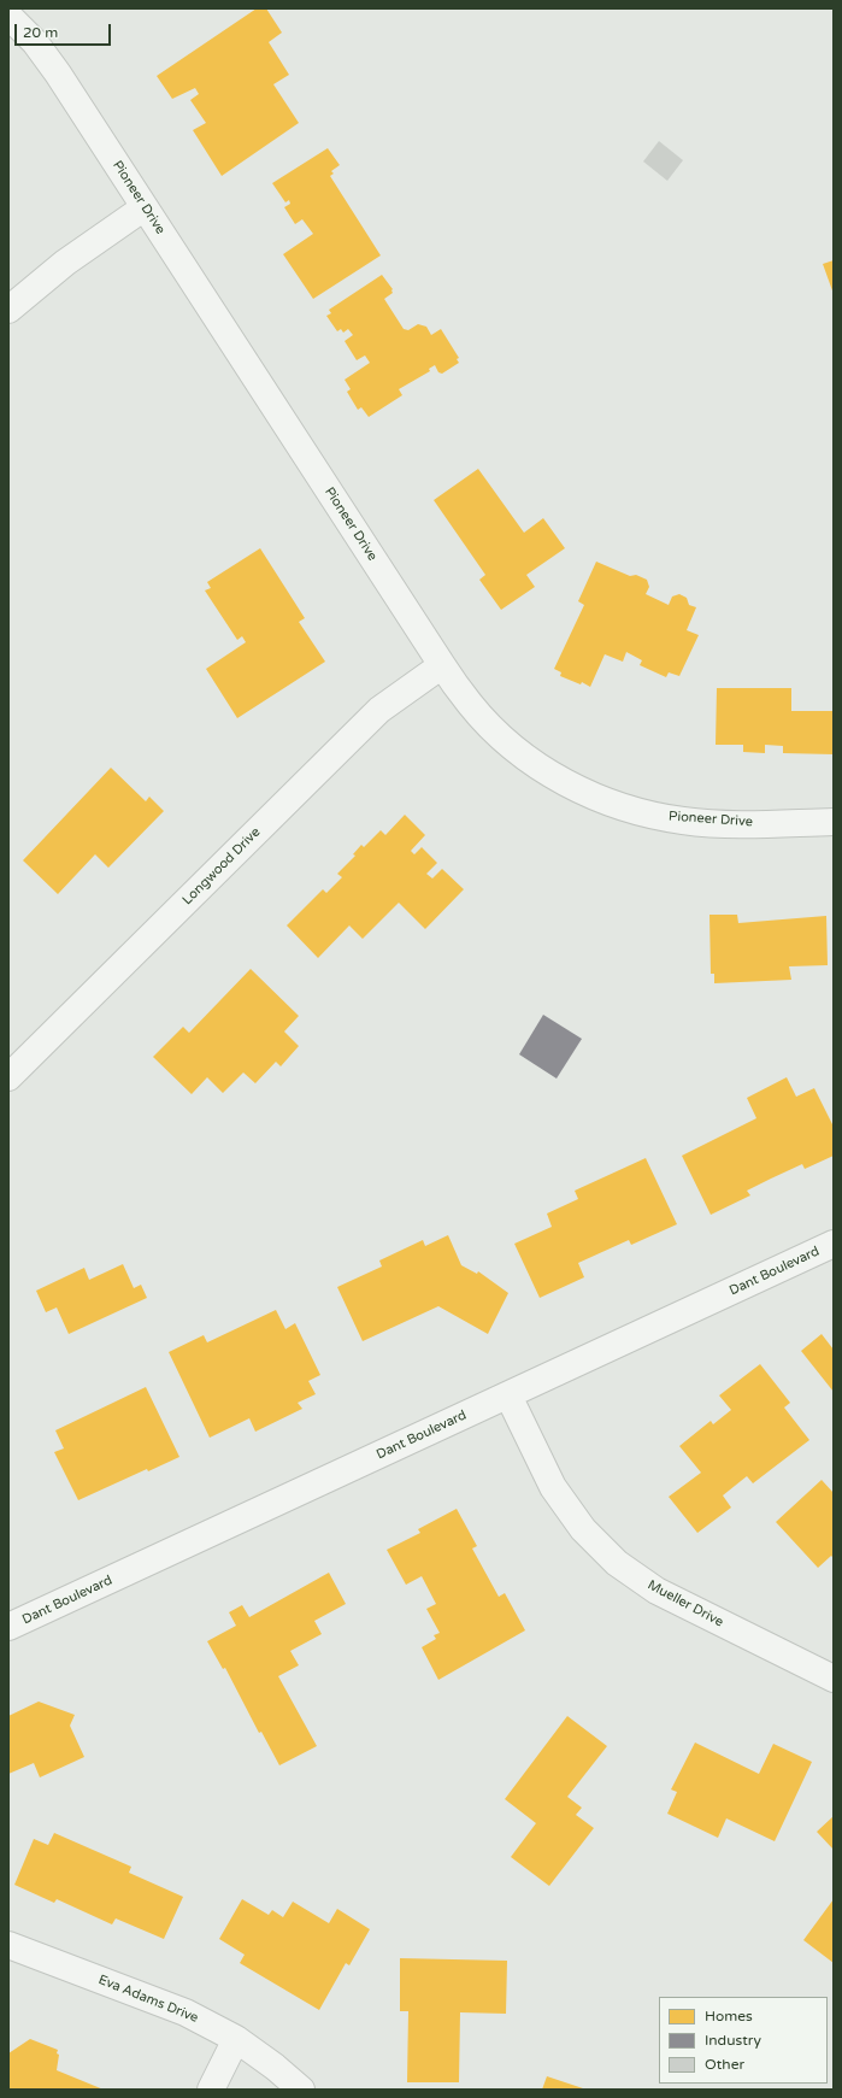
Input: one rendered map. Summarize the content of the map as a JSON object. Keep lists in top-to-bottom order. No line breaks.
{"streets":{"street":["Pioneer Drive","Longwood Drive","Dant Boulevard","Mueller Drive","Eva Adams Drive"]},"crossings":[["Pioneer Drive","Longwood Drive"],["Dant Boulevard","Mueller Drive"]],"legend":["Homes","Industry","Other"],"scale_bar":"20 m"}
